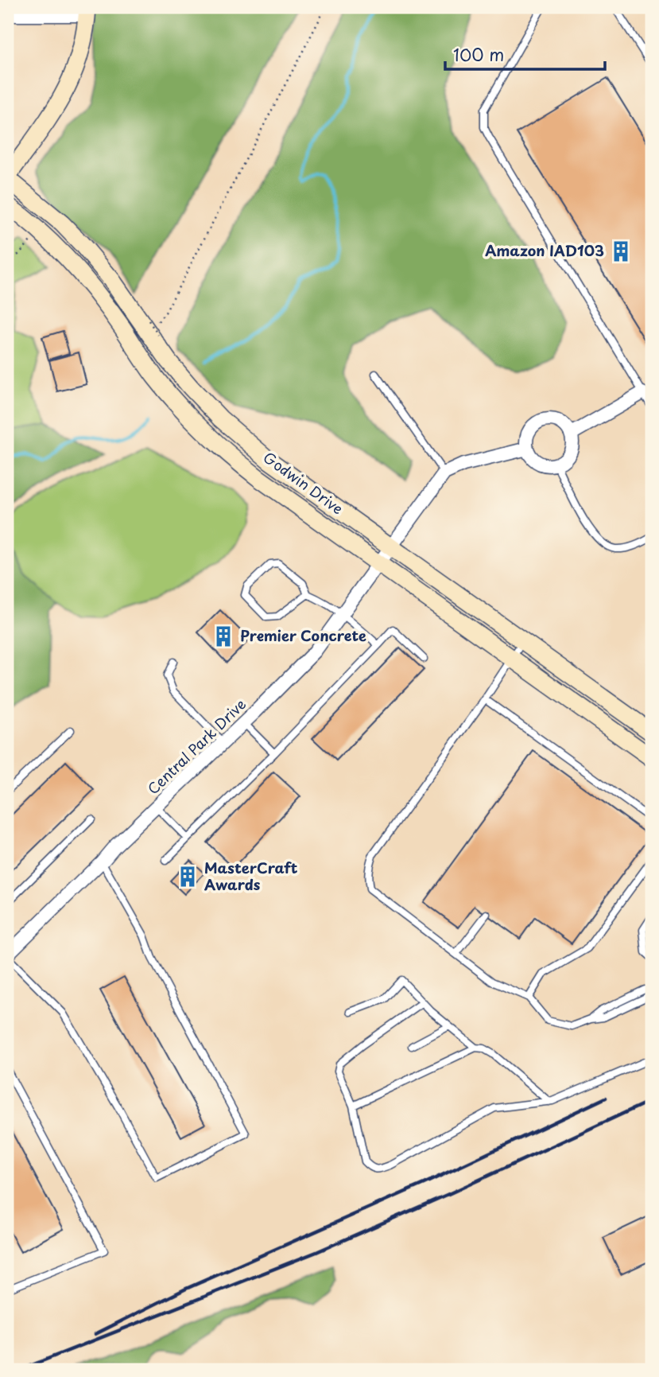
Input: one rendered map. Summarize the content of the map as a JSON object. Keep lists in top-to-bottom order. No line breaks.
{"streets":{"street":["Godwin Drive","Central Park Drive"]},"crossings":[["Godwin Drive","Central Park Drive"]],"places":{"building":["Amazon IAD103","Premier Concrete","MasterCraft Awards"]},"scale_bar":"100 m"}
